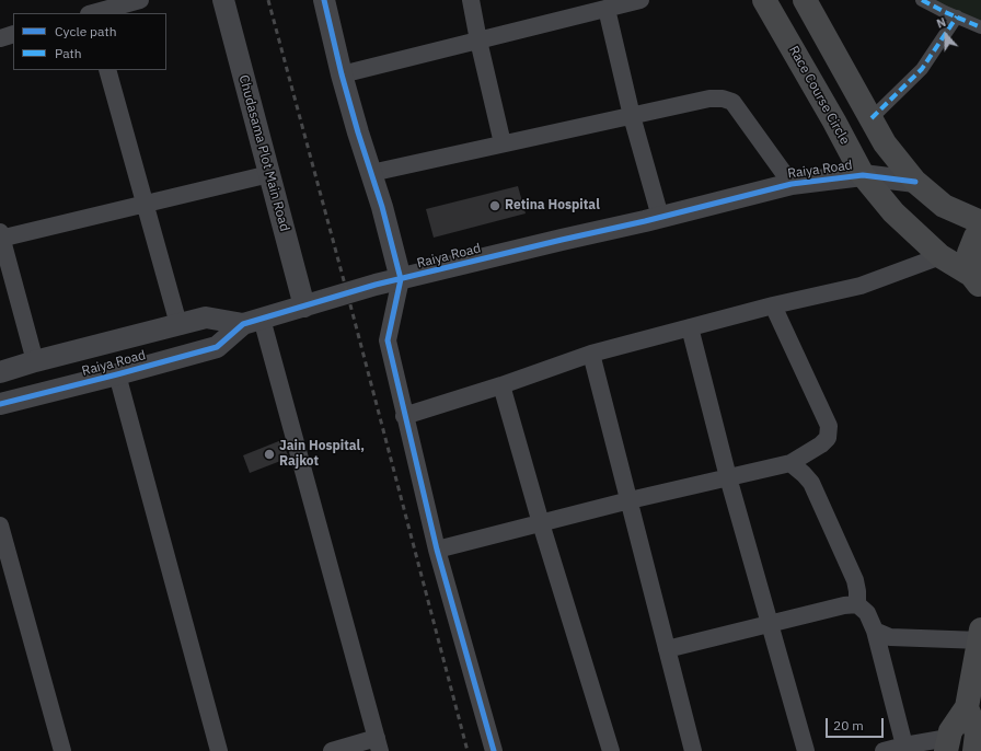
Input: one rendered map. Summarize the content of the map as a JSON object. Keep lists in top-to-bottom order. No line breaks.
{"streets":{"main road":["Race Course Circle"],"street":["Chudasama Plot Main Road","Raiya Road"]},"crossings":[["Race Course Circle","Raiya Road"],["Chudasama Plot Main Road","Raiya Road"]],"places":["Retina Hospital","Jain Hospital, Rajkot"],"legend":["Cycle path","Path"],"scale_bar":"20 m","north":"top"}
